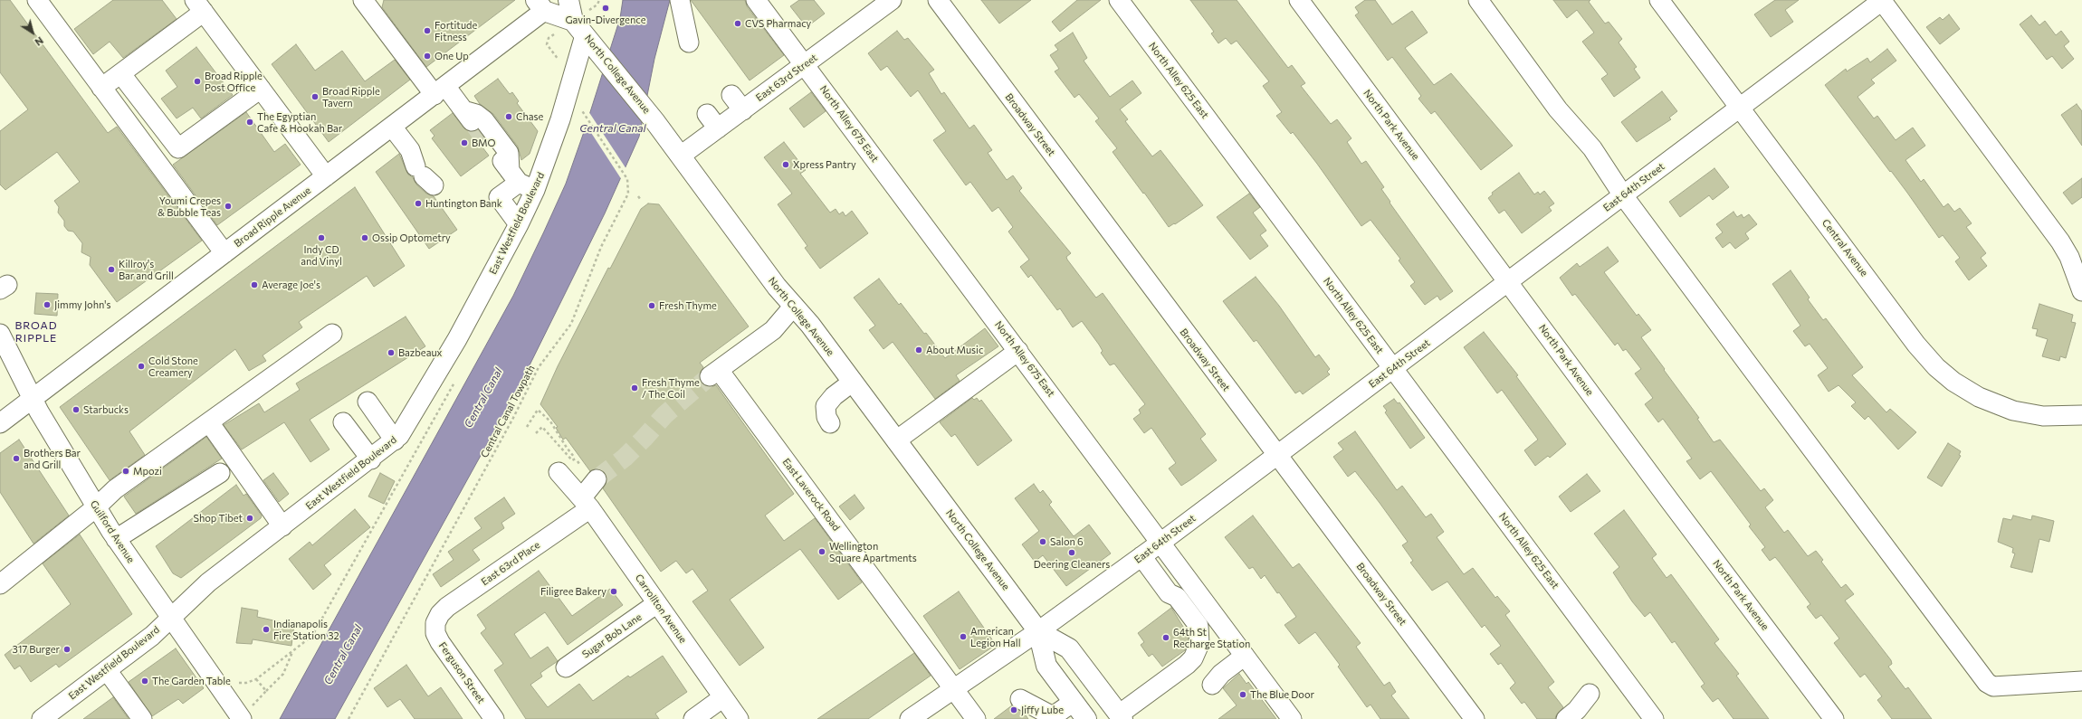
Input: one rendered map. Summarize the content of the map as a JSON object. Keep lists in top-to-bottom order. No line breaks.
{"streets":{"main road":["North College Avenue"],"street":["East 63rd Street","North Alley 625 East","North Alley 675 East","Broadway Street","North Park Avenue","East 64th Street","Broad Ripple Avenue","East Westfield Boulevard","Central Avenue","East Laverock Road","Guilford Avenue","East 63rd Place","Carrollton Avenue","Sugar Bob Lane","Ferguson Street"],"path":["Central Canal Towpath"]},"crossings":[["North College Avenue","East 63rd Street"],["North College Avenue","East 64th Street"],["North College Avenue","East Westfield Boulevard"],["North College Avenue","East Laverock Road"],["East 63rd Street","North Alley 675 East"],["North Alley 625 East","East 64th Street"],["North Alley 675 East","East 64th Street"],["Broadway Street","East 64th Street"],["North Park Avenue","East 64th Street"],["East 64th Street","Central Avenue"],["East 64th Street","East Laverock Road"],["Broad Ripple Avenue","Guilford Avenue"],["East Westfield Boulevard","Guilford Avenue"],["East 63rd Place","Carrollton Avenue"],["East 63rd Place","Ferguson Street"],["Carrollton Avenue","Sugar Bob Lane"]],"districts":["BROAD RIPPLE"],"water":["Central Canal"],"places":["Gavin-Divergence","CVS Pharmacy","Fortitude Fitness","One Up","Broad Ripple Post Office","Broad Ripple Tavern","Chase","The Egyptian Cafe & Hookah Bar","BMO","Xpress Pantry","Huntington Bank","Youmi Crepes & Bubble Teas","Indy CD and Vinyl","Ossip Optometry","Killroy's Bar and Grill","Average Joe's","Jimmy John's","Fresh Thyme","About Music","Bazbeaux","Cold Stone Creamery","Fresh Thyme / The Coil","Starbucks","Brothers Bar and Grill","Mpozi","Shop Tibet","Salon 6","Wellington Square Apartments","Deering Cleaners","Filigree Bakery","Indianapolis Fire Station 32","American Legion Hall","64th St Recharge Station","317 Burger","The Garden Table","The Blue Door","Jiffy Lube"],"north":"bottom right"}
